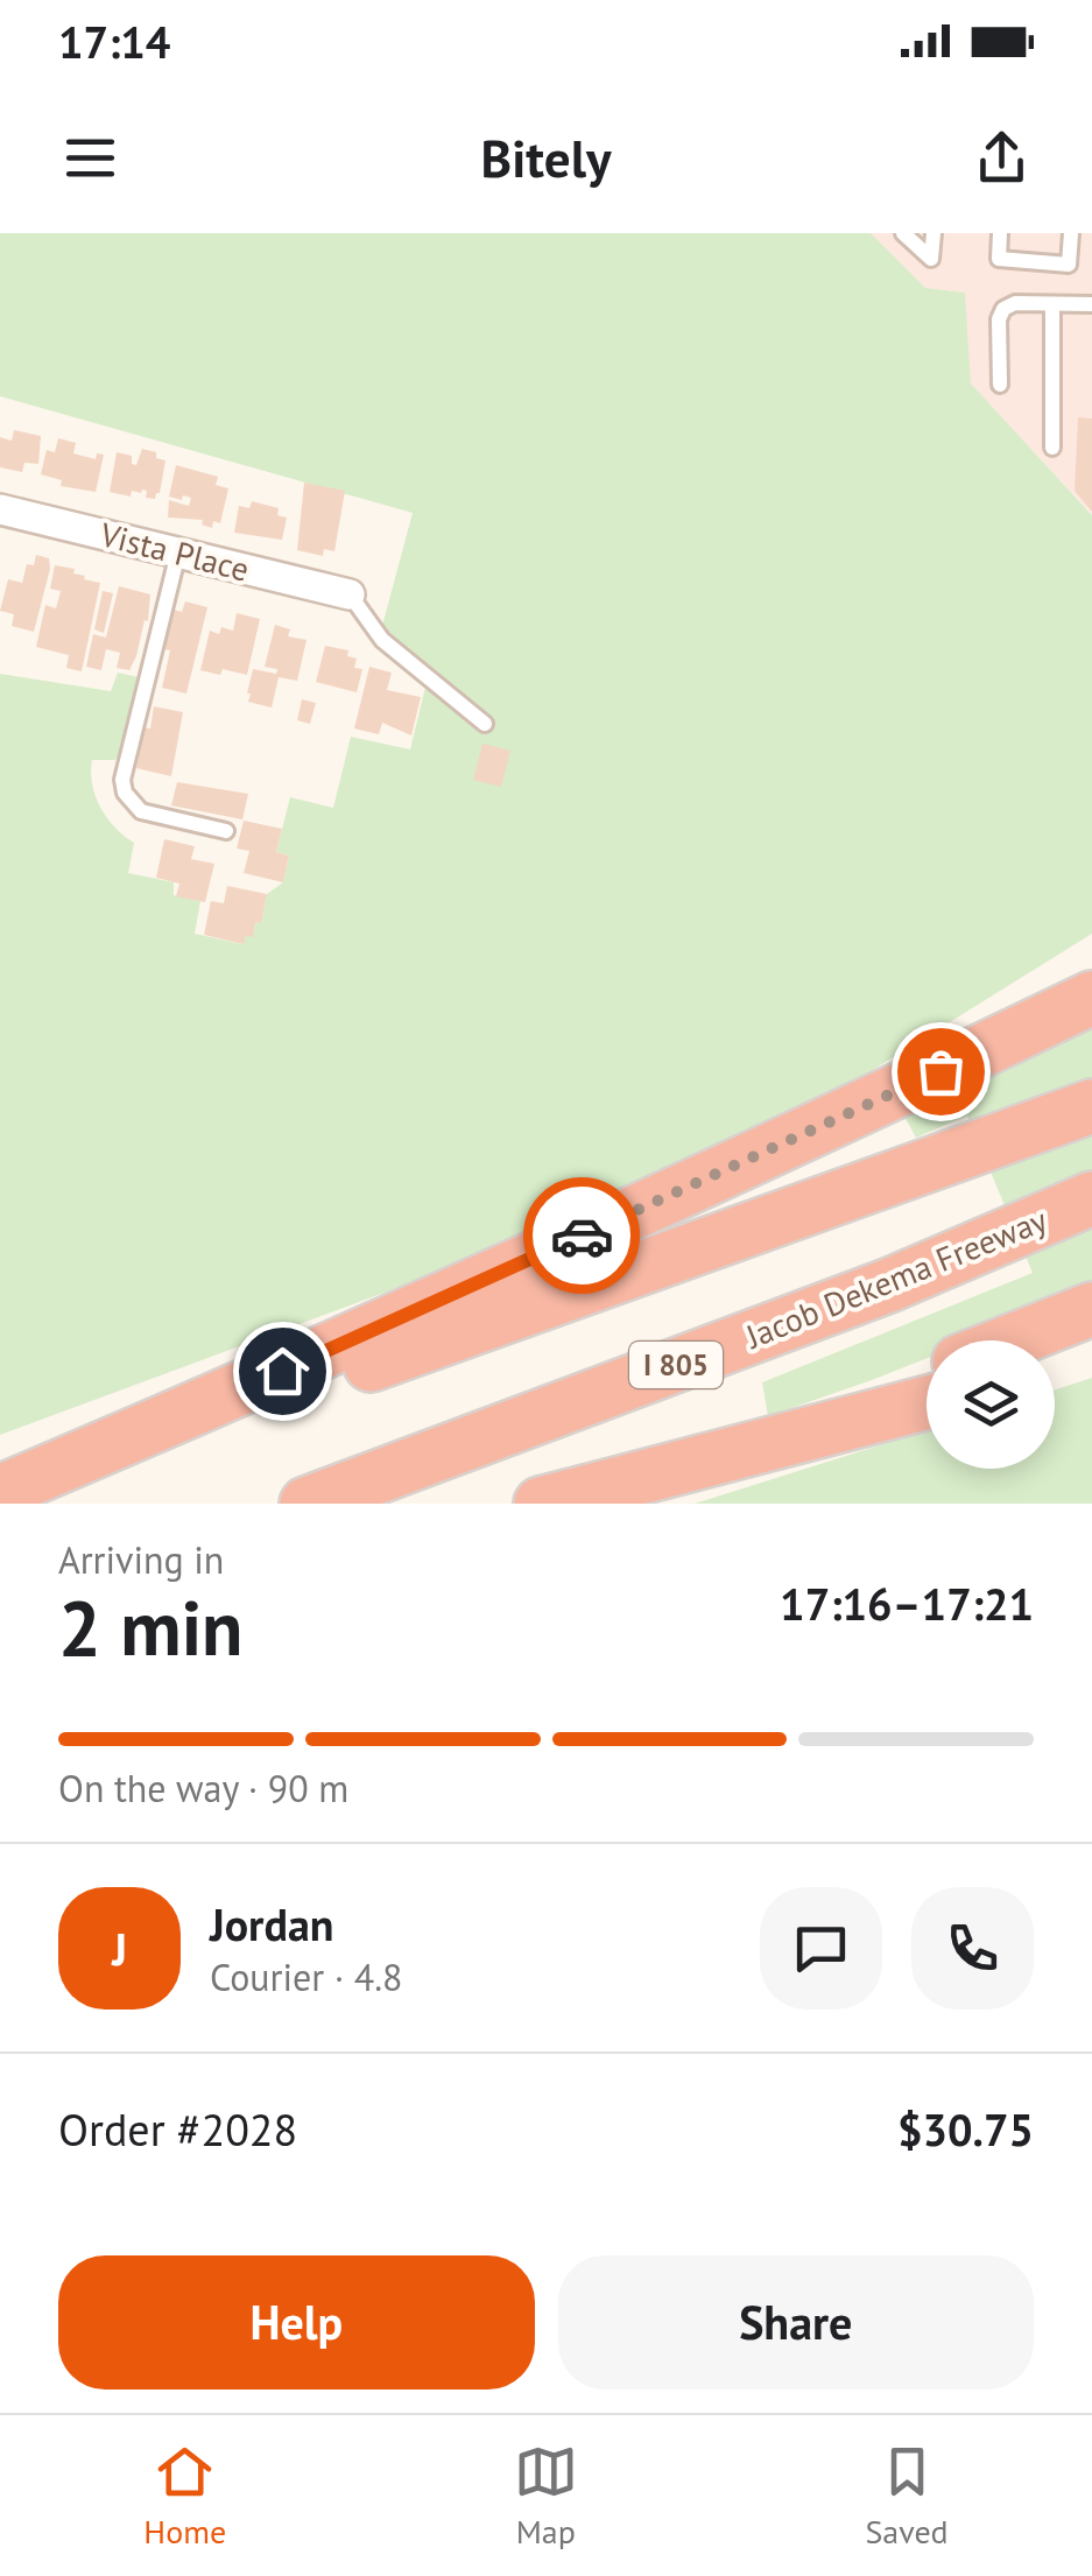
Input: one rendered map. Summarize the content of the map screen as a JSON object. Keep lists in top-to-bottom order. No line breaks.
{"streets":{"highway":["Jacob Dekema Freeway","I 805"],"street":["Vista Place"]},"page":{"status":"17:14","header":"Bitely","heading":["2 min","Arriving in","17:16–17:21"],"panel":["Jordan","Courier · 4.8","Order #2028","$30.75"],"bar":"On the way · 90 m","round":"J","buttons":["Help","Share"],"tabs":["Home","Map","Saved"]}}
